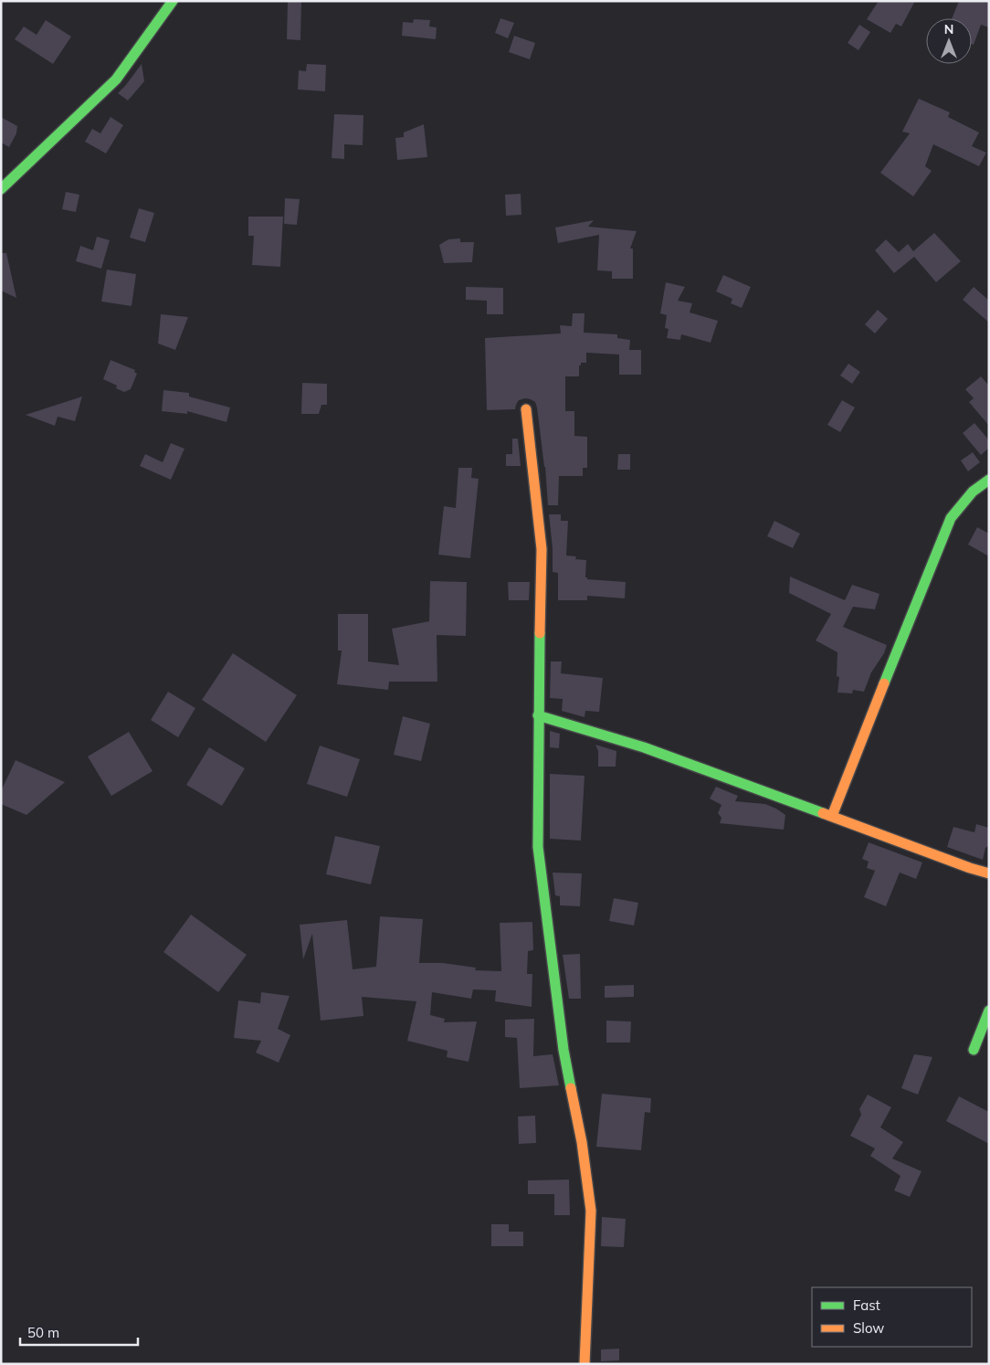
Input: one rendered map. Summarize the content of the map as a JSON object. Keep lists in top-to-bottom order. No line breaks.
{"legend":["Fast","Slow"],"scale_bar":"50 m","north":"top"}
